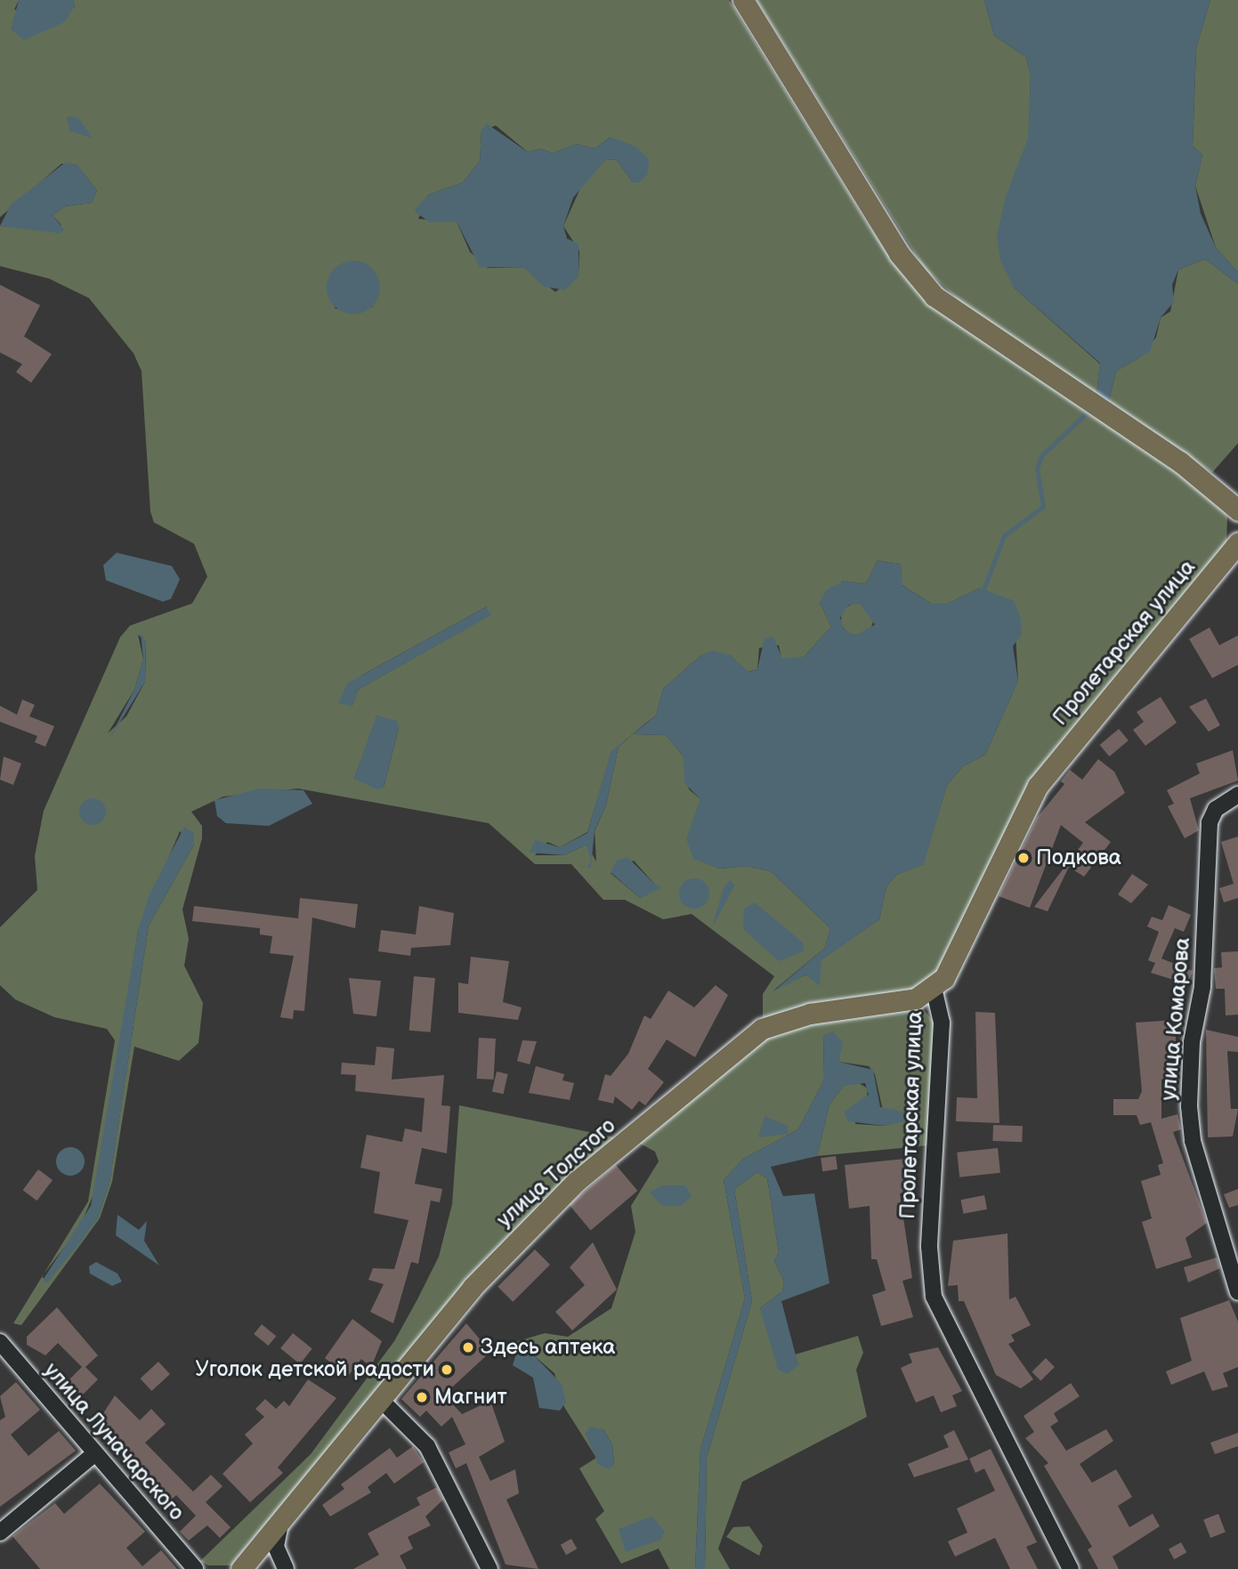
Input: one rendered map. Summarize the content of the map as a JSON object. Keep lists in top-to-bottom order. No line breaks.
{"streets":{"main road":["Пролетарская улица","улица Толстого"],"street":["улица Комарова","улица Луначарского"]},"crossings":[["Пролетарская улица","улица Толстого"]],"places":["Подкова","Здесь аптека","Уголок детской радости","Магнит"]}
